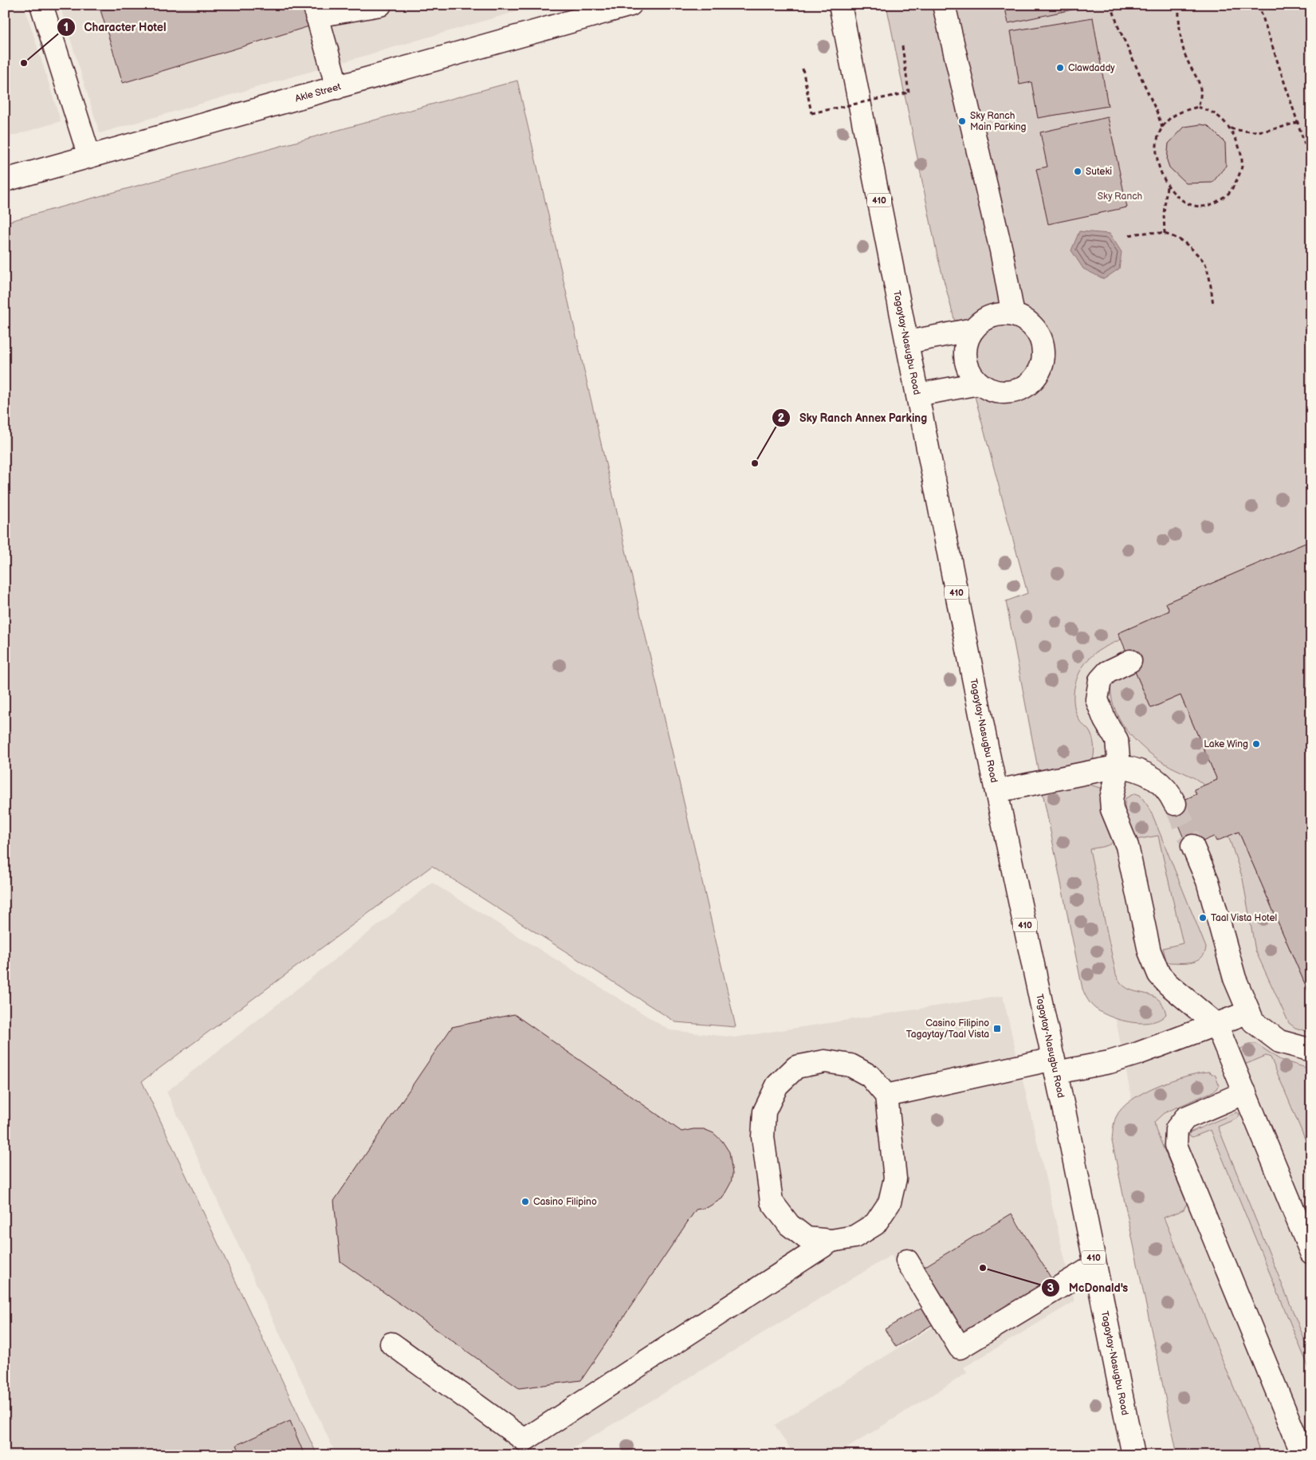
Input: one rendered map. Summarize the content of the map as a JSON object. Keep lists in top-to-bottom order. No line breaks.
{"streets":{"main road":["Akle Street","410","Tagaytay-Nasugbu Road"]},"parks":["Sky Ranch"],"places":{"other":["Character Hotel","Clawdaddy","Sky Ranch Main Parking","Suteki","Sky Ranch Annex Parking","Lake Wing","Taal Vista Hotel","Casino Filipino","McDonald's"],"transit":["Casino Filipino Tagaytay/Taal Vista"]}}
